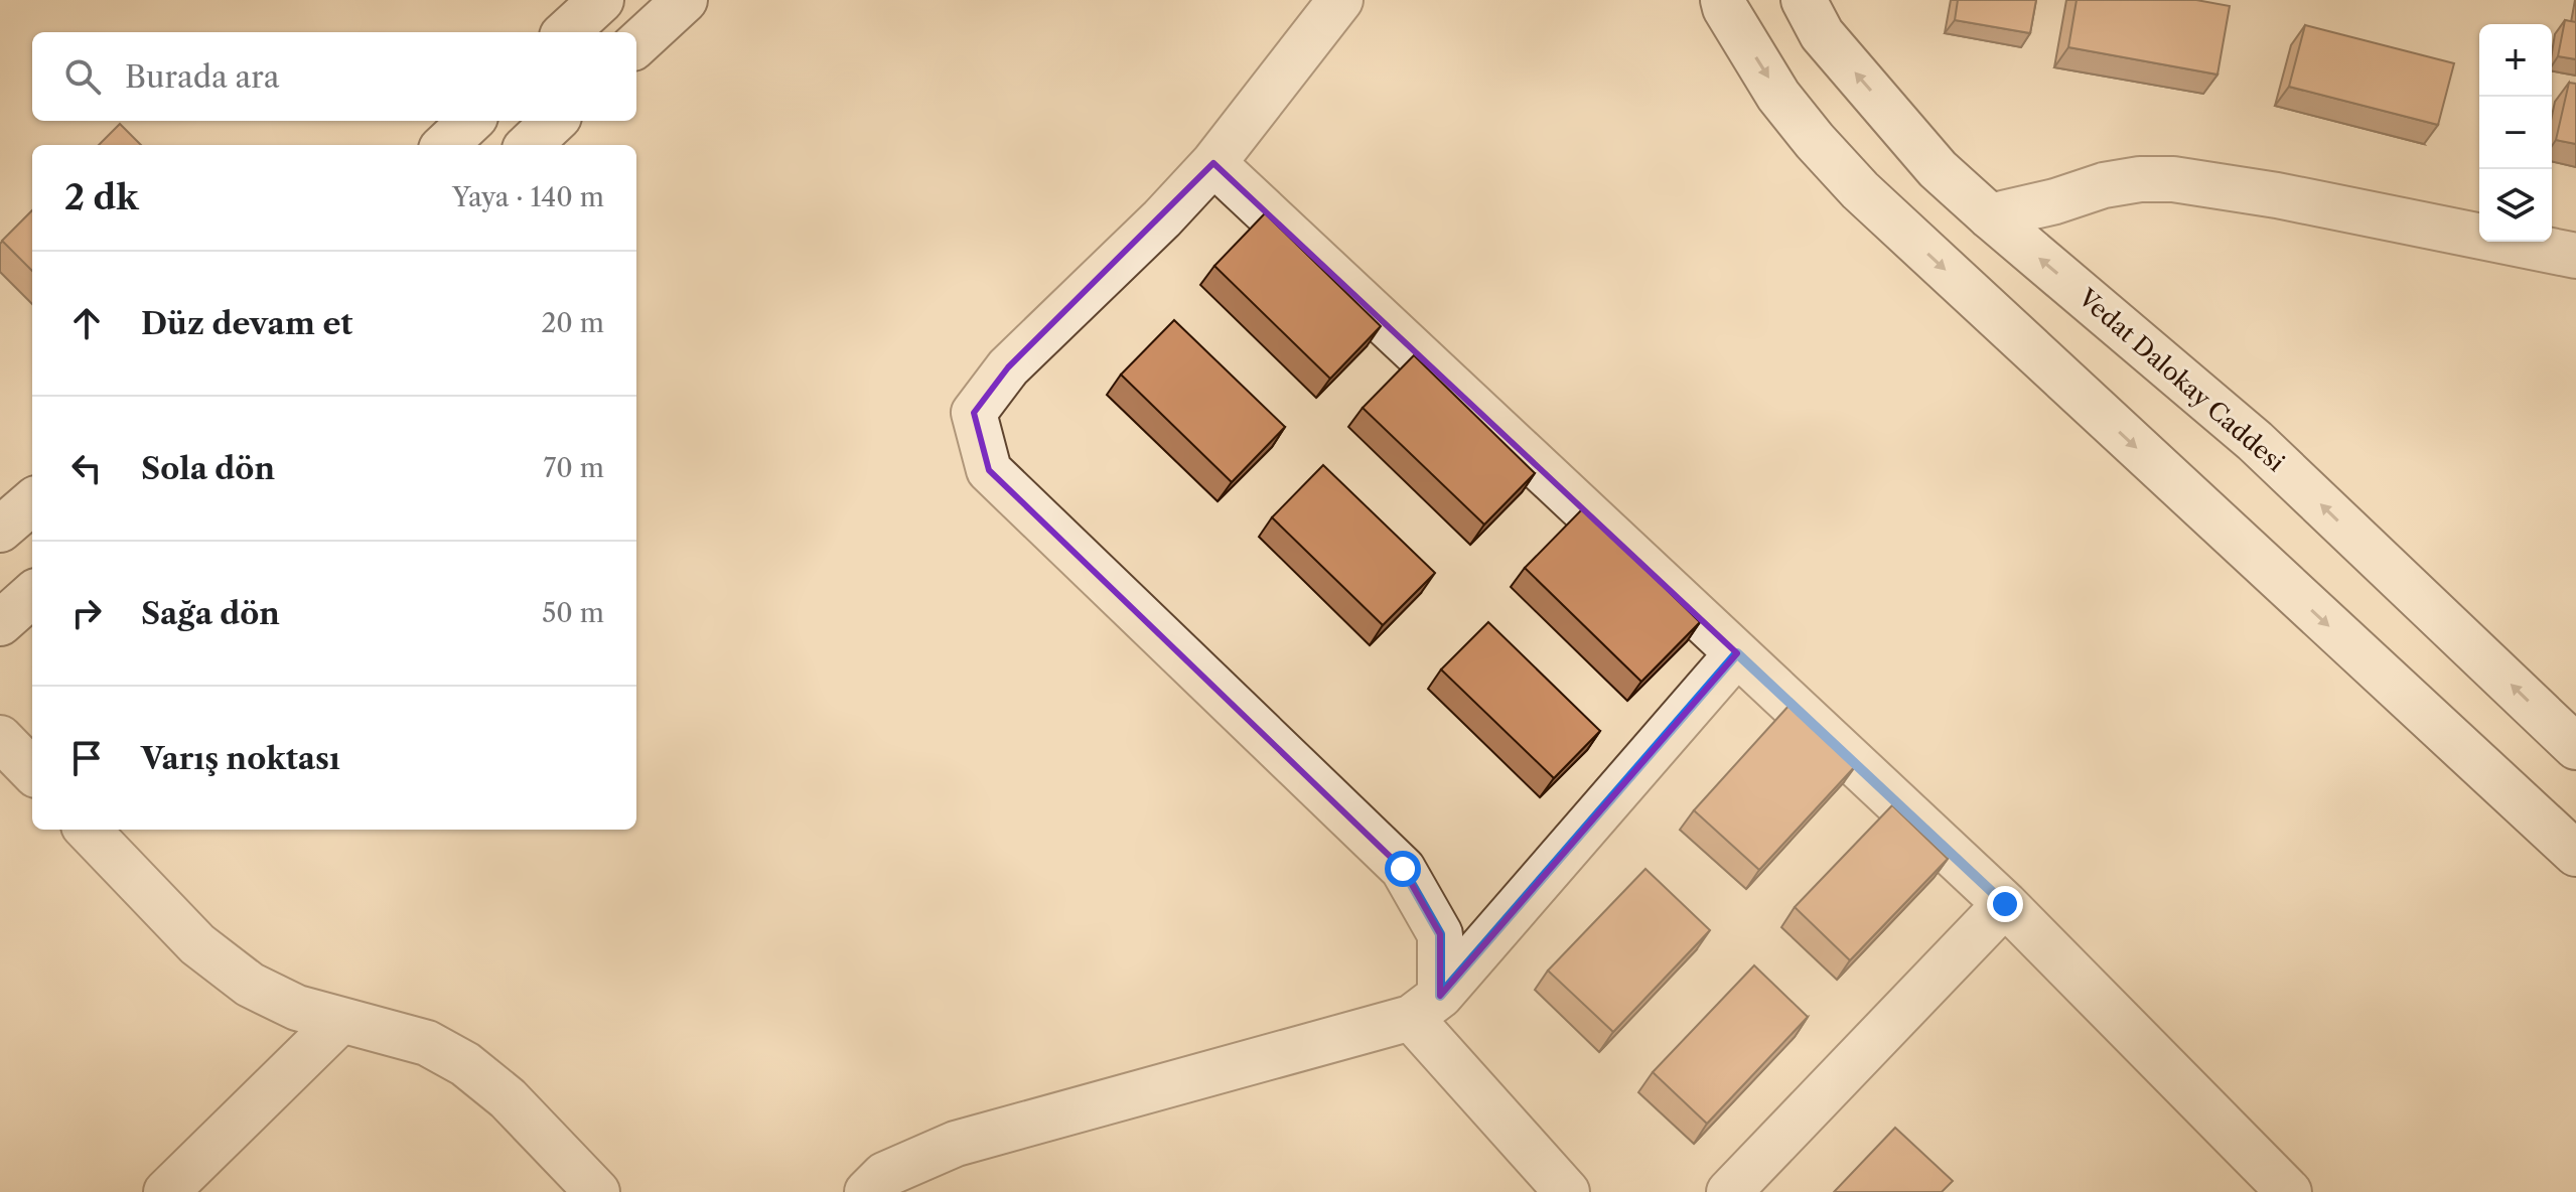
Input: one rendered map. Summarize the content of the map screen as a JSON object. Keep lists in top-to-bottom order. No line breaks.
{"streets":{"street":["Vedat Dalokay Caddesi"]},"page":{"map_buttons":["+","−"],"search":"Burada ara","heading":["2 dk","Yaya · 140 m"],"list":[["Düz devam et","20 m"],["Sola dön","70 m"],["Sağa dön","50 m"],"Varış noktası"]}}
